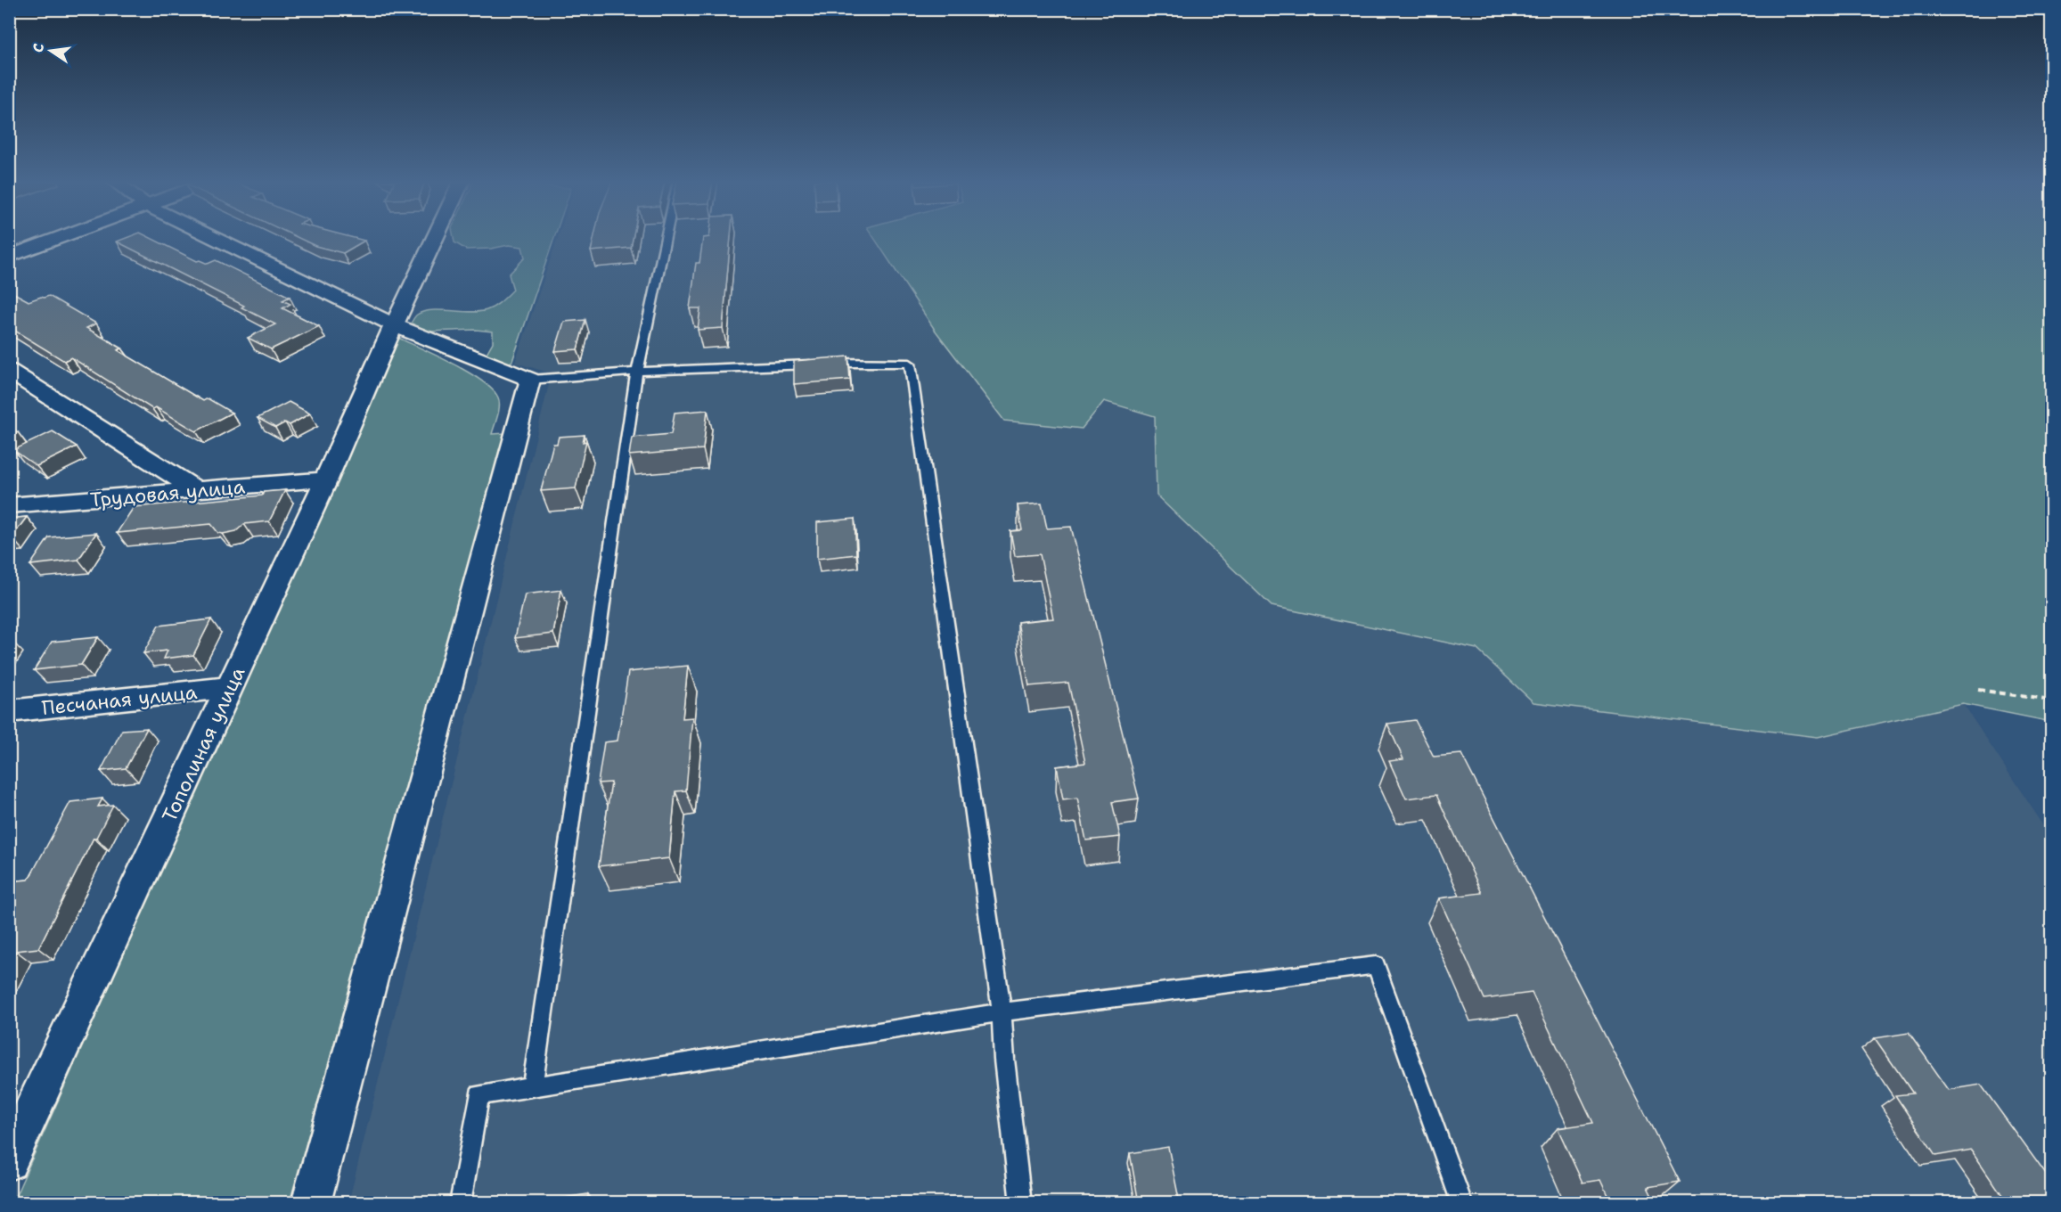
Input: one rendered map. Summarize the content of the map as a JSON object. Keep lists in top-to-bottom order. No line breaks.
{"streets":{"street":["Трудовая улица","Песчаная улица","Тополиная улица"]},"crossings":[["Трудовая улица","Тополиная улица"],["Песчаная улица","Тополиная улица"]],"north":"left"}
